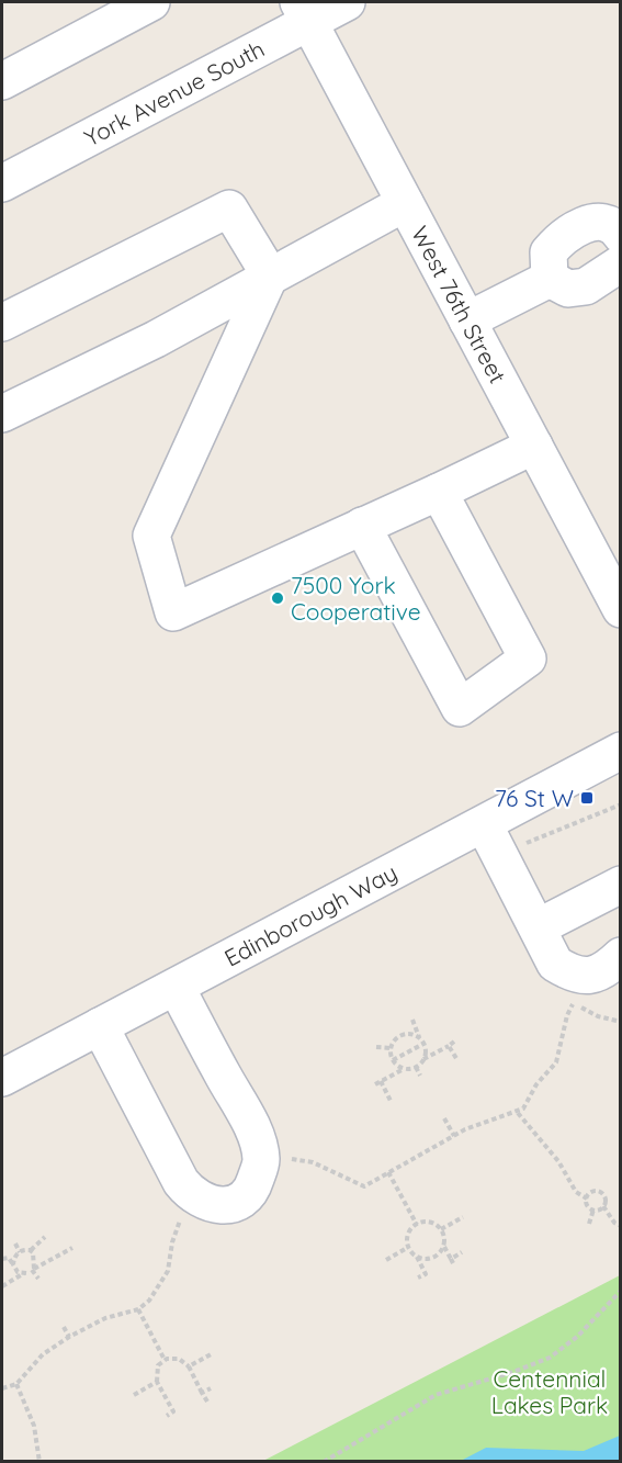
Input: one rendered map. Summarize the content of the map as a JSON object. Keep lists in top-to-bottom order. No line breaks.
{"streets":{"street":["York Avenue South","West 76th Street","Edinborough Way"]},"crossings":[["York Avenue South","West 76th Street"]],"parks":["Centennial Lakes Park"],"places":{"other":["7500 York Cooperative"],"transit":["76 St W"]}}
